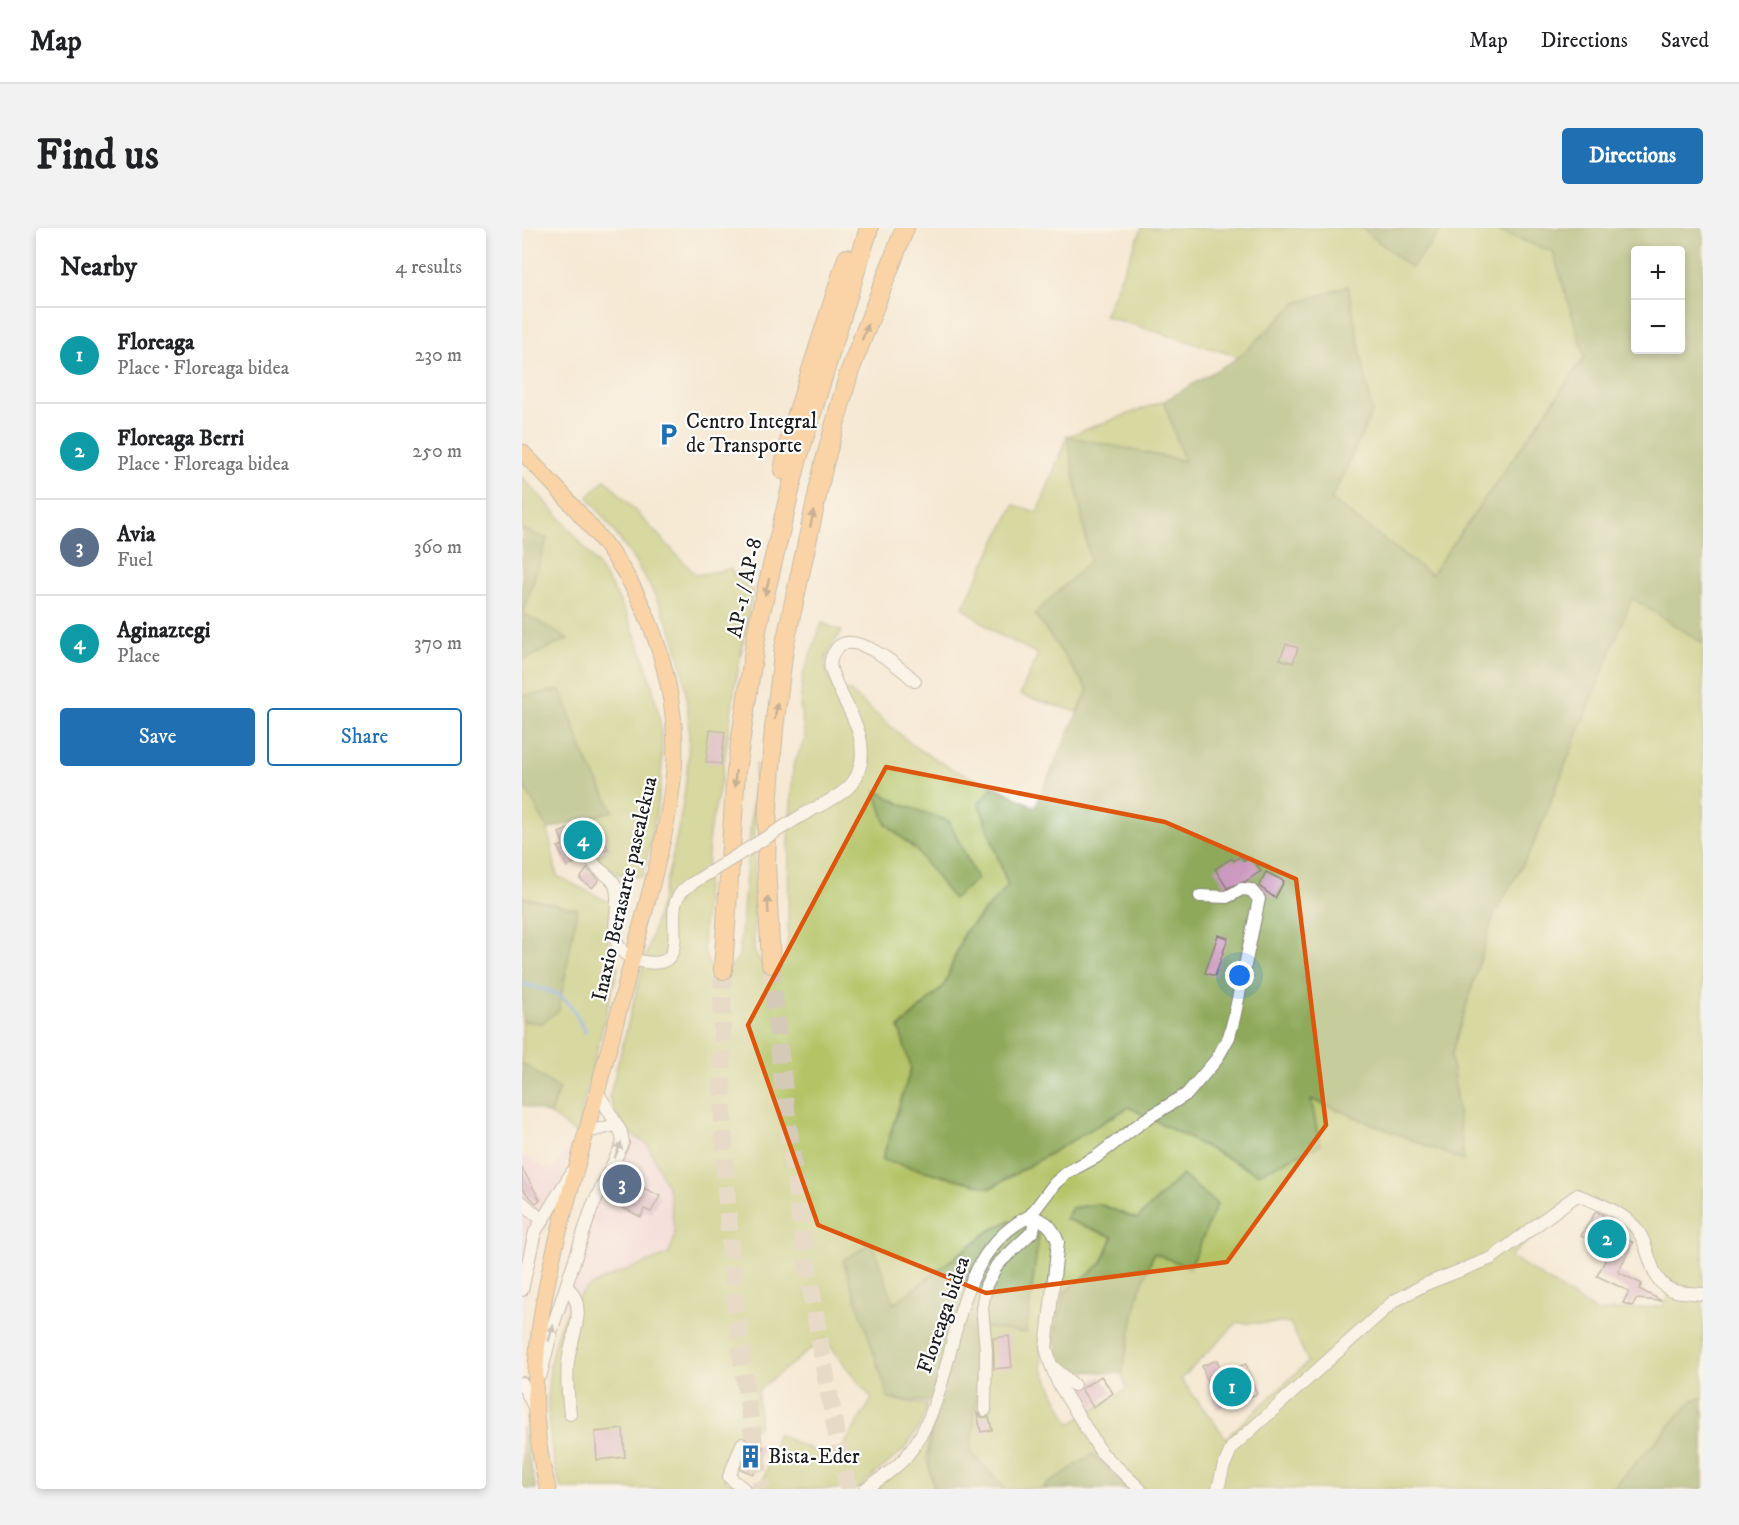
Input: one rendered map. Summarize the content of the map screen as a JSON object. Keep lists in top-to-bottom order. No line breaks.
{"streets":{"highway":["AP-1 / AP-8"],"main road":["Inaxio Berasarte pasealekua"],"street":["Floreaga bidea"]},"places":{"parking":["Centro Integral de Transporte"],"building":["Bista-Eder"]},"page":{"header":"Map","nav":["Map","Directions","Saved"],"buttons":["Directions",["Save","Share"]],"title":"Find us","heading":["Nearby","4 results"],"map_buttons":["+","−"],"list":[{"mark":"1","name":"Floreaga","note":"Place · Floreaga bidea","value":"230 m"},{"mark":"2","name":"Floreaga Berri","note":"Place · Floreaga bidea","value":"250 m"},{"mark":"3","name":"Avia","note":"Fuel","value":"360 m"},{"mark":"4","name":"Aginaztegi","note":"Place","value":"370 m"}],"pins":["4","3","2","1"]}}
